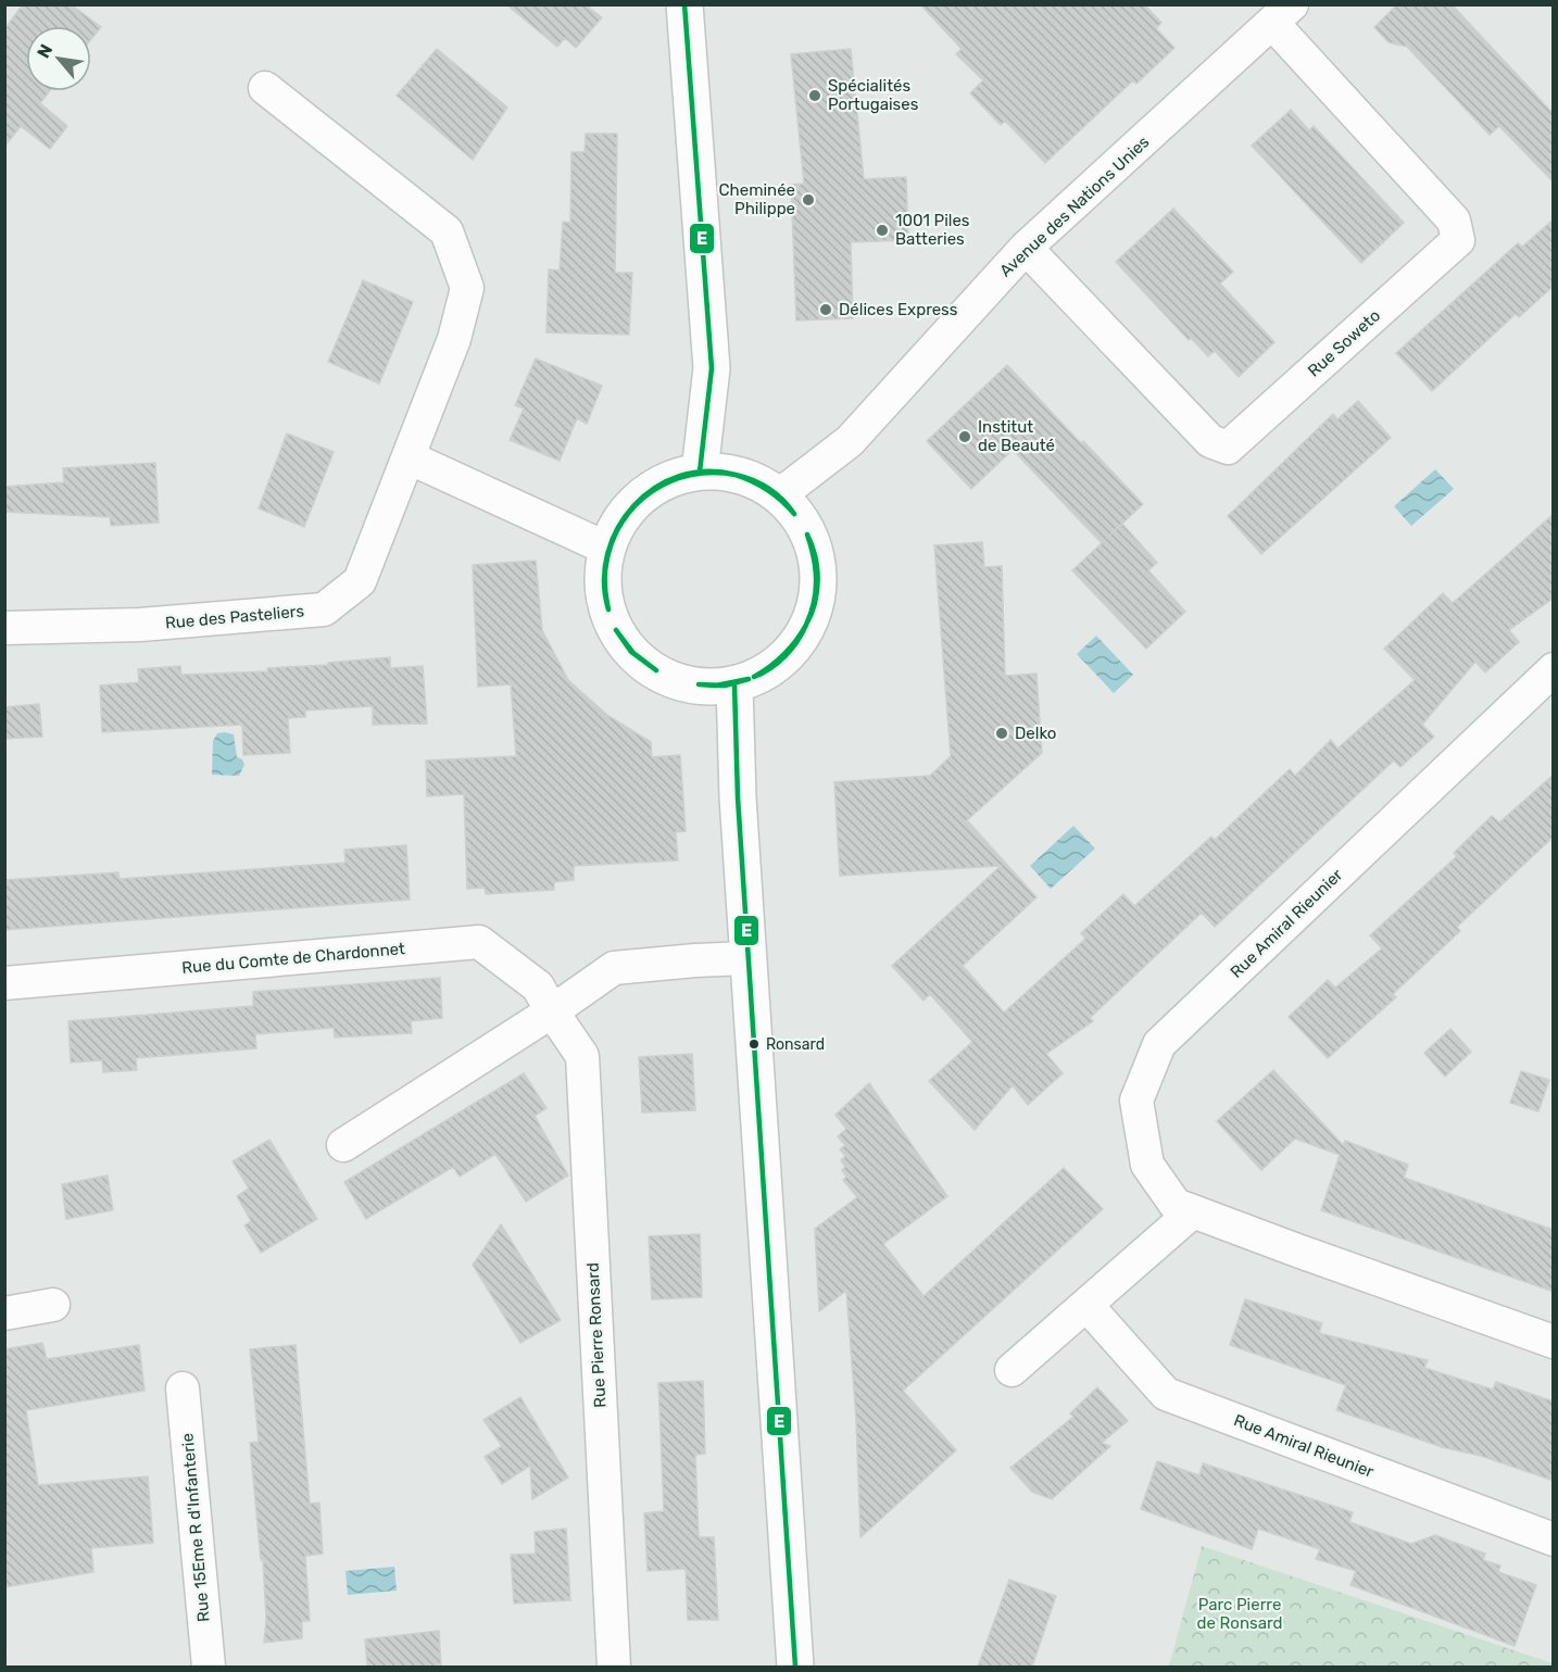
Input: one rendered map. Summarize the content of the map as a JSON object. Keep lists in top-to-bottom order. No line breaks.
{"streets":{"street":["Avenue des Nations Unies","Rue Soweto","Rue des Pasteliers","Rue Amiral Rieunier","Rue du Comte de Chardonnet","Rue Pierre Ronsard","Rue 15Eme R d'Infanterie"]},"crossings":[["Avenue des Nations Unies","Rue Soweto"],["Rue du Comte de Chardonnet","Rue Pierre Ronsard"]],"parks":["Parc Pierre de Ronsard"],"places":["Spécialités Portugaises","Cheminée Philippe","1001 Piles Batteries","Délices Express","Institut de Beauté","Delko","Ronsard"],"lines":["transit line E"],"north":"top left"}
